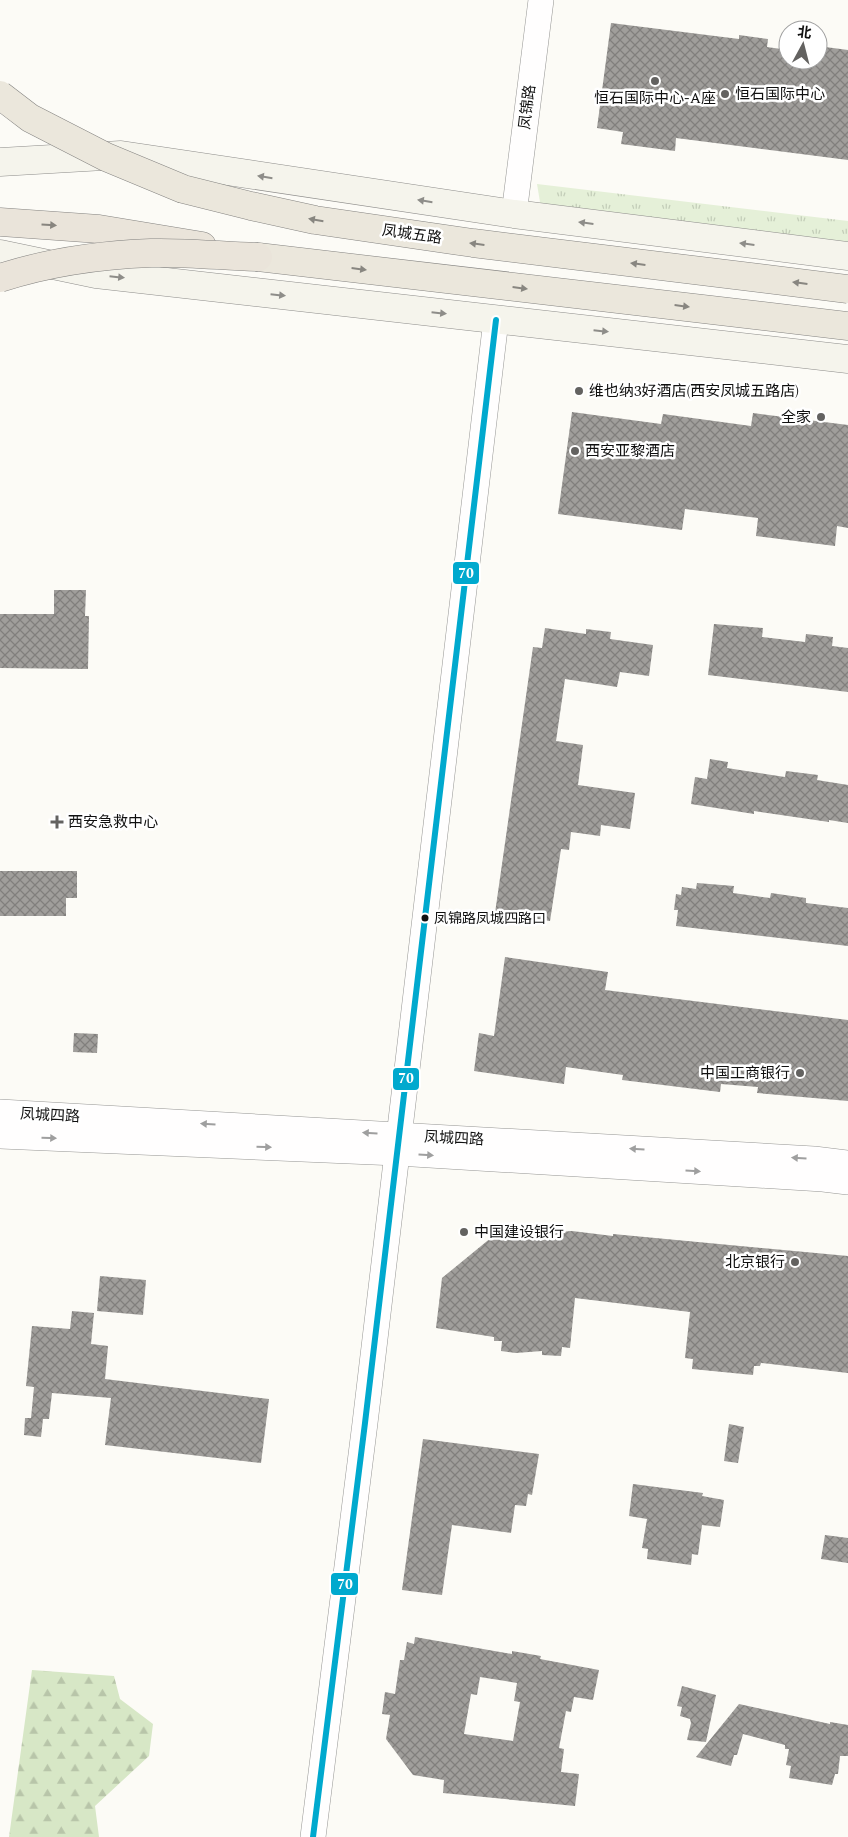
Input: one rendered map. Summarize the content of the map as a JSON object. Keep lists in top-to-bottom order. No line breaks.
{"streets":{"main road":["凤城五路"],"street":["凤锦路","凤城四路"]},"places":{"other":["恒石国际中心-A座","恒石国际中心","维也纳3好酒店(西安凤城五路店)","全家","西安亚黎酒店","凤锦路凤城四路口","中国工商银行","中国建设银行","北京银行"],"health":["西安急救中心"]},"lines":["transit line 70"],"north":"top"}
